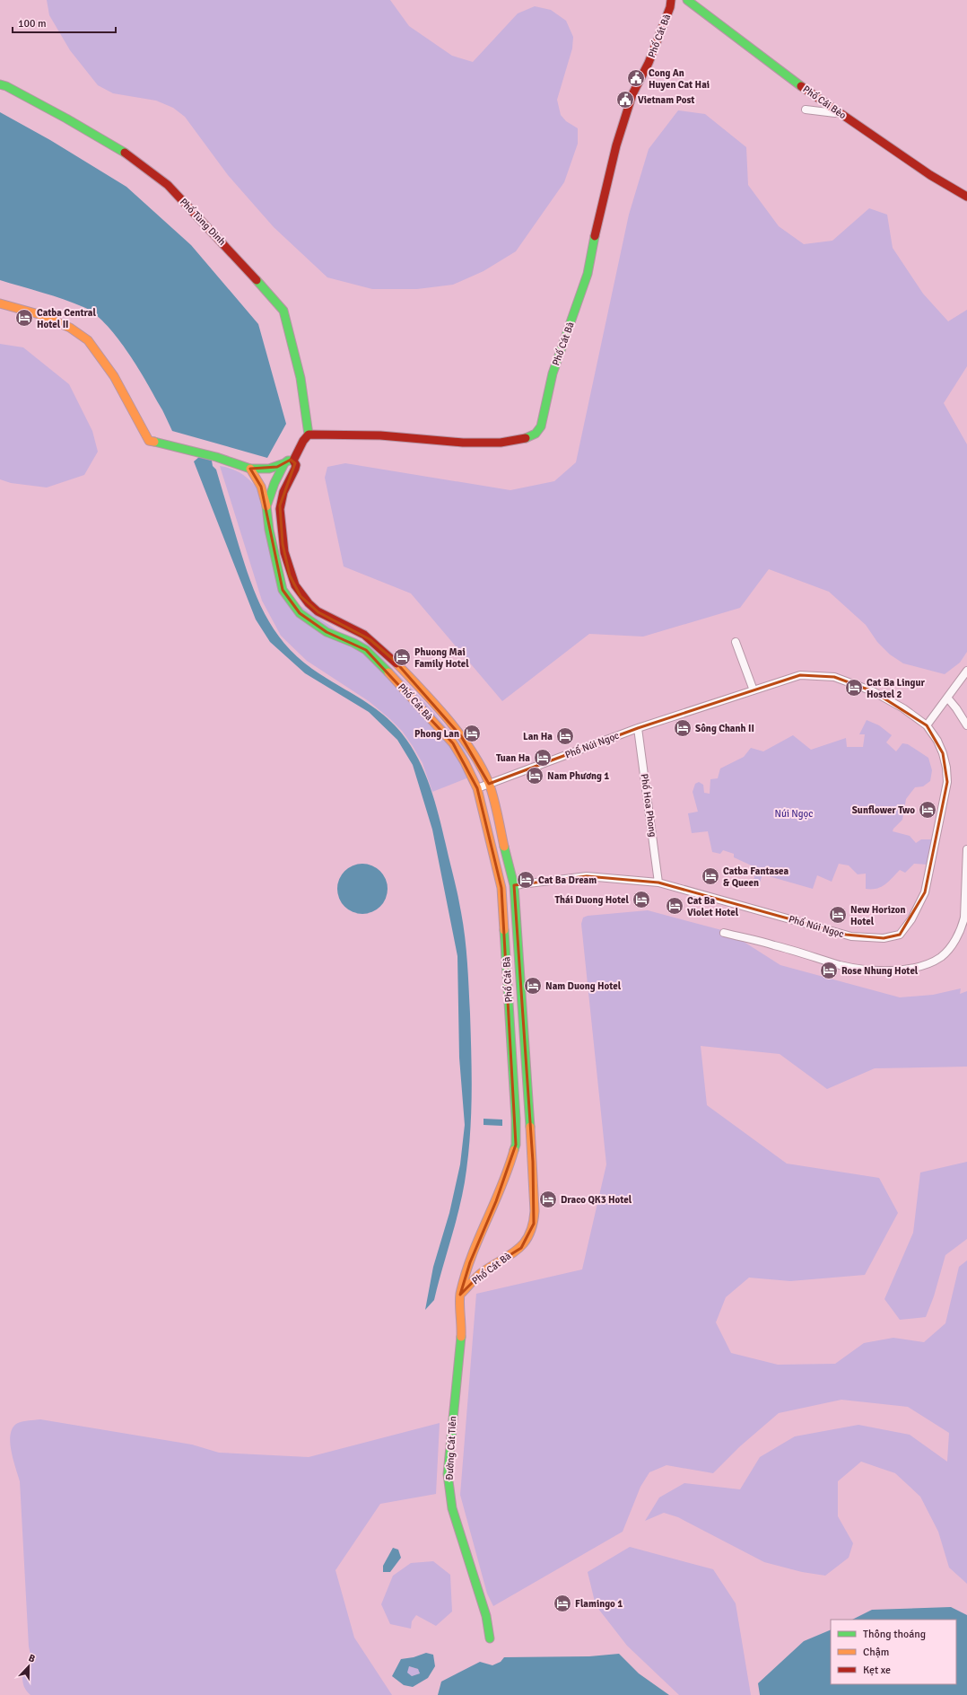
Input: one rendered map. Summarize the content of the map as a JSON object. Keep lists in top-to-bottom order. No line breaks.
{"streets":{"main road":["Phố Cát Bà","Phố Cái Bèo","Phố Tùng Dinh","Đường Cát Tiên"],"street":["Phố Núi Ngọc","Phố Hoa Phong"]},"crossings":[["Phố Cát Bà","Phố Tùng Dinh"],["Phố Cát Bà","Phố Núi Ngọc"],["Phố Cát Bà","Đường Cát Tiên"],["Phố Núi Ngọc","Phố Hoa Phong"]],"parks":["Núi Ngọc"],"places":{"public building":["Cong An Huyen Cat Hai","Vietnam Post"],"hotel":["Catba Central Hotel II","Phuong Mai Family Hotel","Cat Ba Lingur Hostel 2","Sông Chanh II","Phong Lan","Lan Ha","Tuan Ha","Nam Phương 1","Sunflower Two","Catba Fantasea & Queen","Cat Ba Dream","Thái Duong Hotel","Cat Ba Violet Hotel","New Horizon Hotel","Rose Nhung Hotel","Nam Duong Hotel","Draco QK3 Hotel","Flamingo 1"]},"legend":["Thông thoáng","Chậm","Kẹt xe"],"scale_bar":"100 m","north":"top"}
